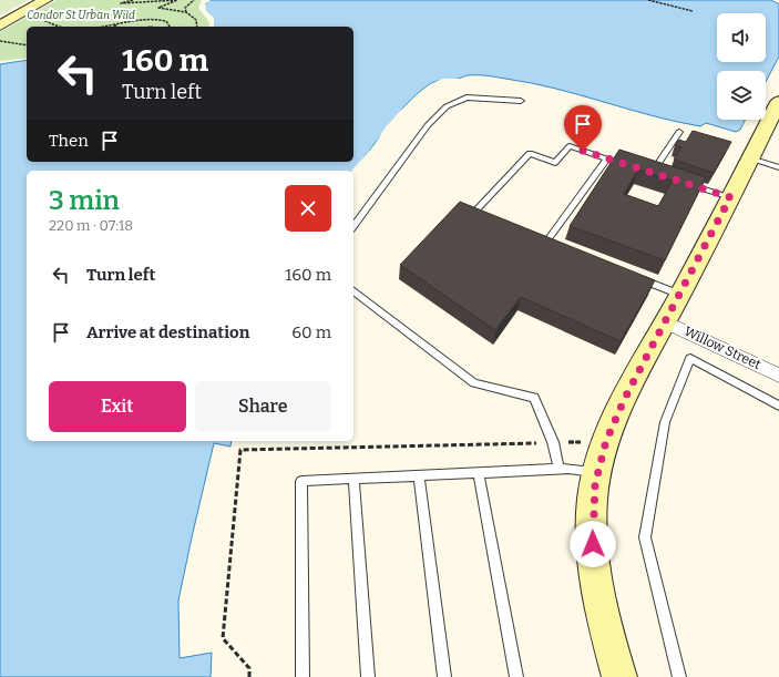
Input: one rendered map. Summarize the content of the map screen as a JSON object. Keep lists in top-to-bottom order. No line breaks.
{"streets":{"street":["Willow Street"]},"parks":["Condor St Urban Wild"],"page":{"turn":["160 m","Turn left"],"then":"Then","heading":["3 min","220 m · 07:18"],"list":[{"name":"Turn left","value":"160 m"},{"name":"Arrive at destination","value":"60 m"}],"buttons":["Exit","Share"]}}
